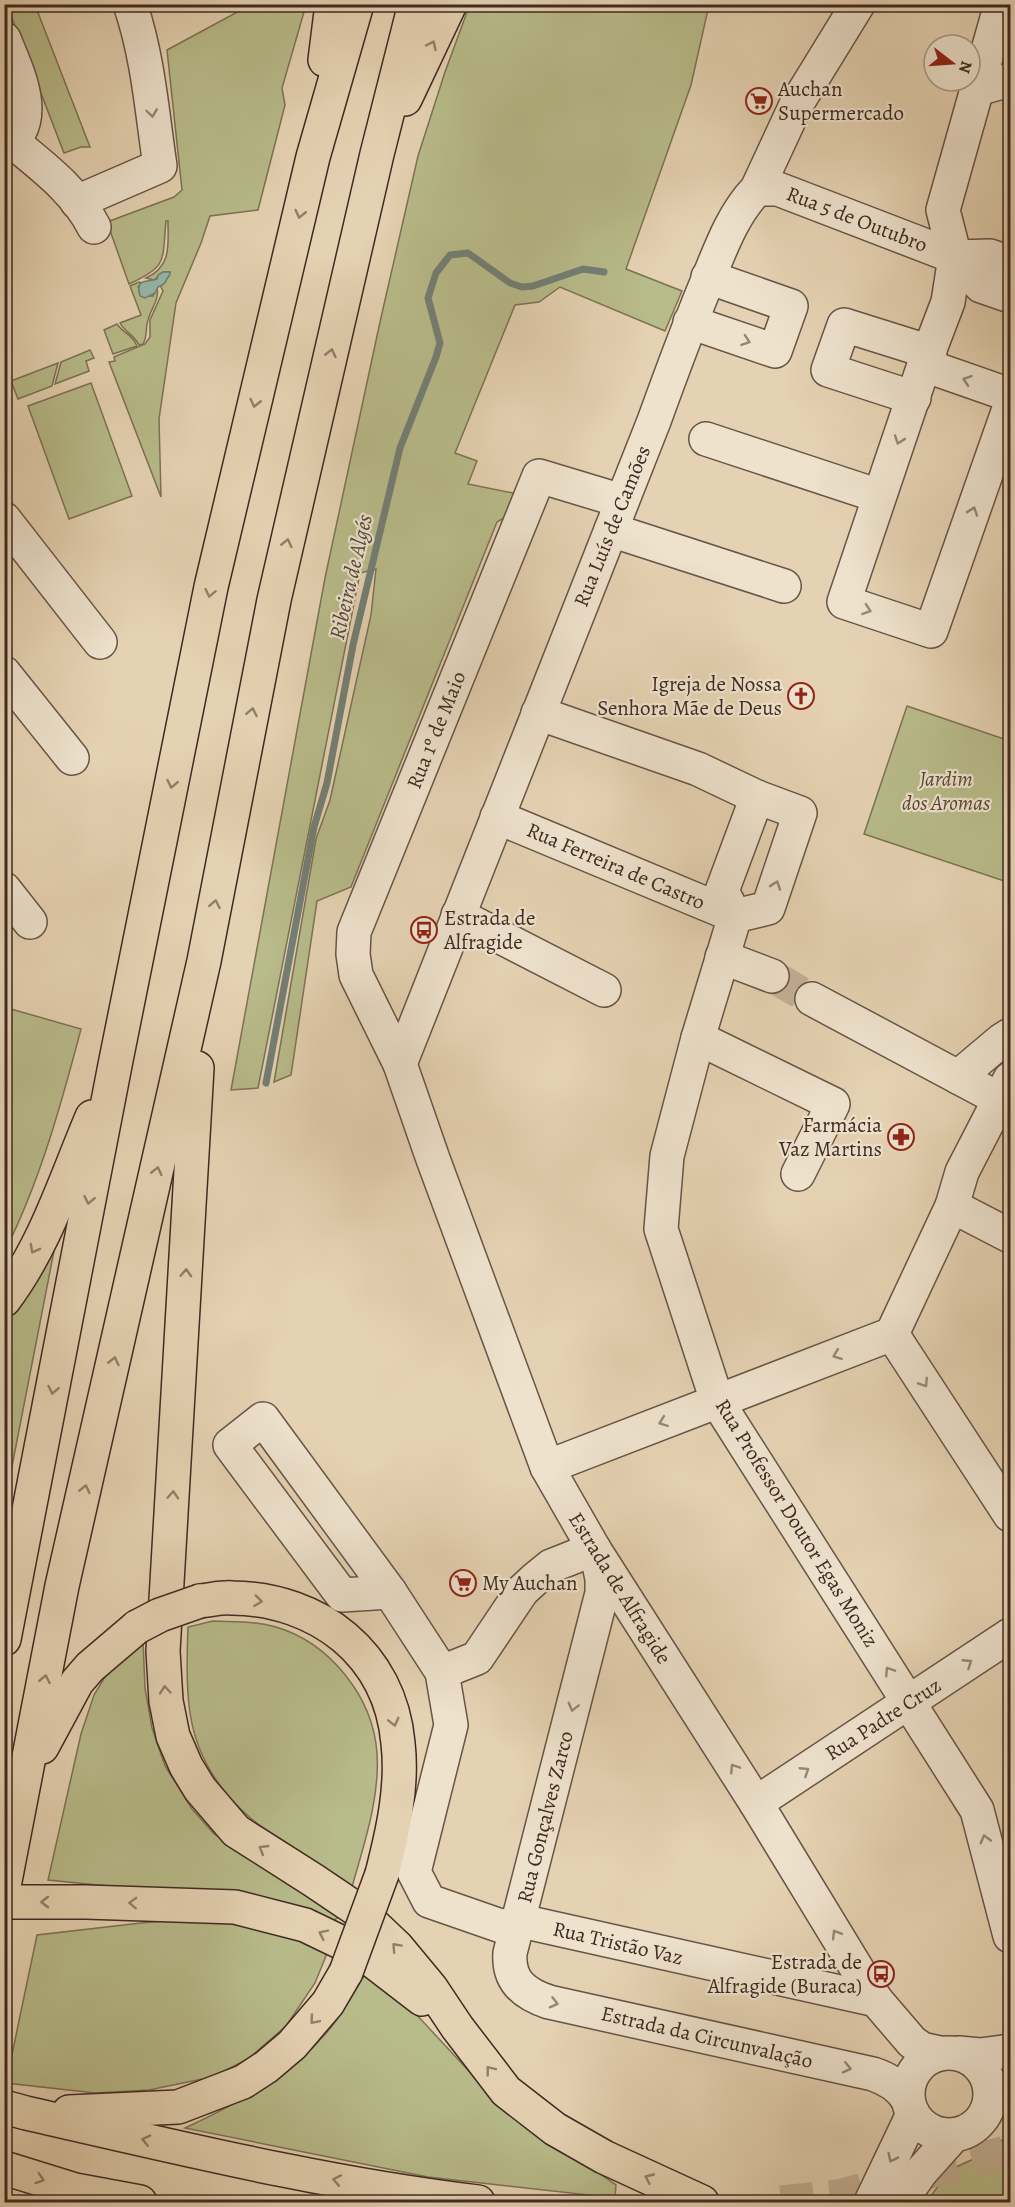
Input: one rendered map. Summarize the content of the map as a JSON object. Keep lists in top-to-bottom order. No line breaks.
{"streets":{"street":["Rua 5 de Outubro","Rua Luís de Camões","Rua 1º de Maio","Rua Ferreira de Castro","Rua Professor Doutor Egas Moniz","Estrada de Alfragide","Rua Padre Cruz","Rua Gonçalves Zarco","Rua Tristão Vaz","Estrada da Circunvalação"]},"crossings":[["Rua 5 de Outubro","Rua Luís de Camões"],["Rua Luís de Camões","Rua 1º de Maio"],["Rua Luís de Camões","Rua Ferreira de Castro"],["Rua Luís de Camões","Estrada de Alfragide"],["Rua 1º de Maio","Estrada de Alfragide"],["Rua Ferreira de Castro","Rua Professor Doutor Egas Moniz"],["Rua Professor Doutor Egas Moniz","Rua Padre Cruz"],["Estrada de Alfragide","Rua Padre Cruz"],["Estrada de Alfragide","Rua Gonçalves Zarco"],["Estrada de Alfragide","Rua Tristão Vaz"],["Estrada de Alfragide","Estrada da Circunvalação"],["Rua Gonçalves Zarco","Rua Tristão Vaz"],["Rua Gonçalves Zarco","Estrada da Circunvalação"]],"one_way":["Estrada de Alfragide","Rua Padre Cruz","Rua Gonçalves Zarco","Estrada da Circunvalação"],"water":["Ribeira de Algés"],"parks":["Jardim dos Aromas"],"places":{"supermarket":["Auchan Supermercado","My Auchan"],"church":["Igreja de Nossa Senhora Mãe de Deus"],"bus stop":["Estrada de Alfragide","Estrada de Alfragide (Buraca)"],"pharmacy":["Farmácia Vaz Martins"]},"north":"right"}
